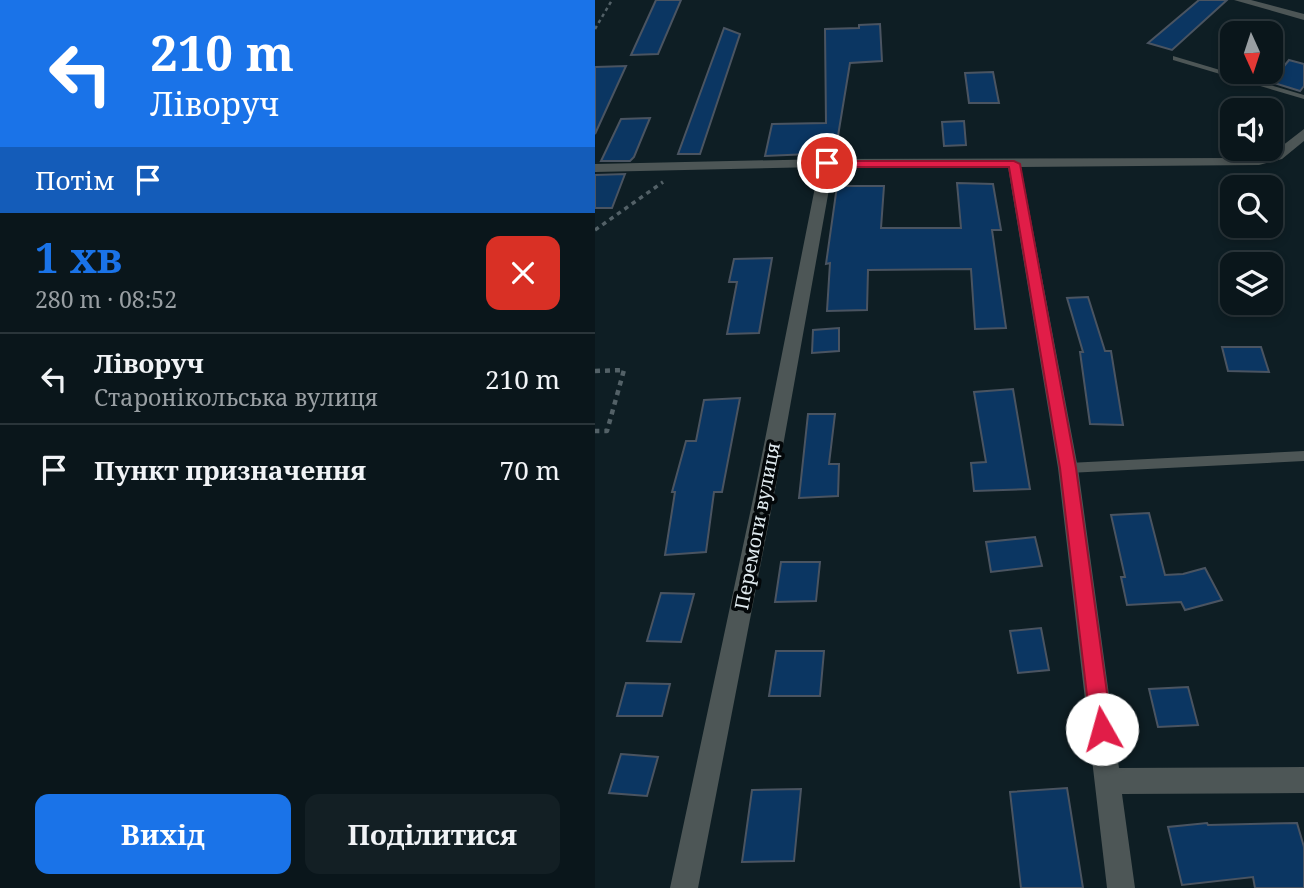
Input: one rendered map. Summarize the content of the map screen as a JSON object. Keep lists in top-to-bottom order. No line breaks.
{"streets":{"street":["Перемоги вулиця"]},"north":"bottom","page":{"turn":["210 m","Ліворуч"],"then":"Потім","heading":["1 хв","280 m · 08:52"],"list":[{"name":"Ліворуч","note":"Старонікольська вулиця","value":"210 m"},{"name":"Пункт призначення","value":"70 m"}],"buttons":["Вихід","Поділитися"]}}
